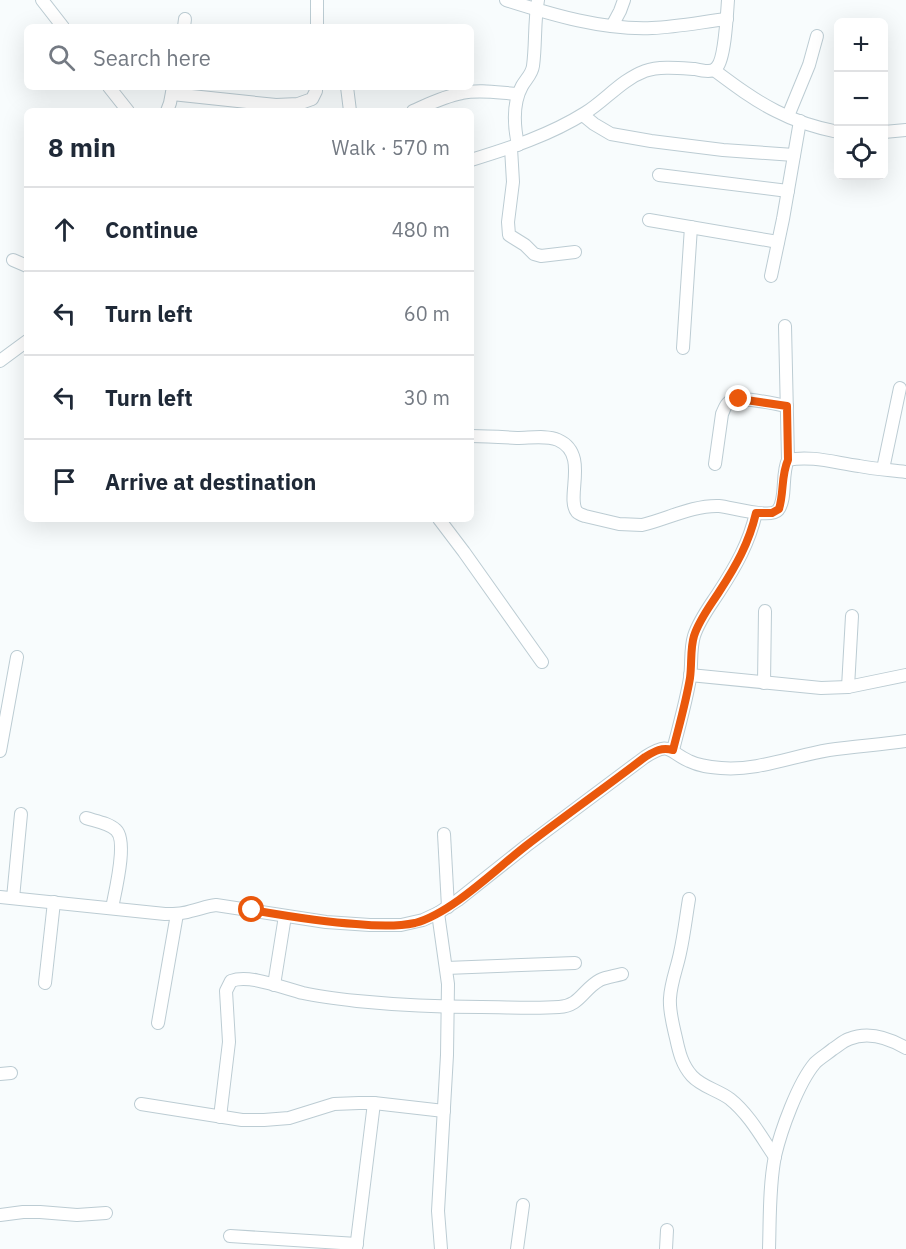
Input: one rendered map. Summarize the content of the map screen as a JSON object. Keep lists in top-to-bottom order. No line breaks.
{"page":{"map_buttons":["+","−"],"search":"Search here","heading":["8 min","Walk · 570 m"],"list":[["Continue","480 m"],["Turn left","60 m"],["Turn left","30 m"],"Arrive at destination"]}}
